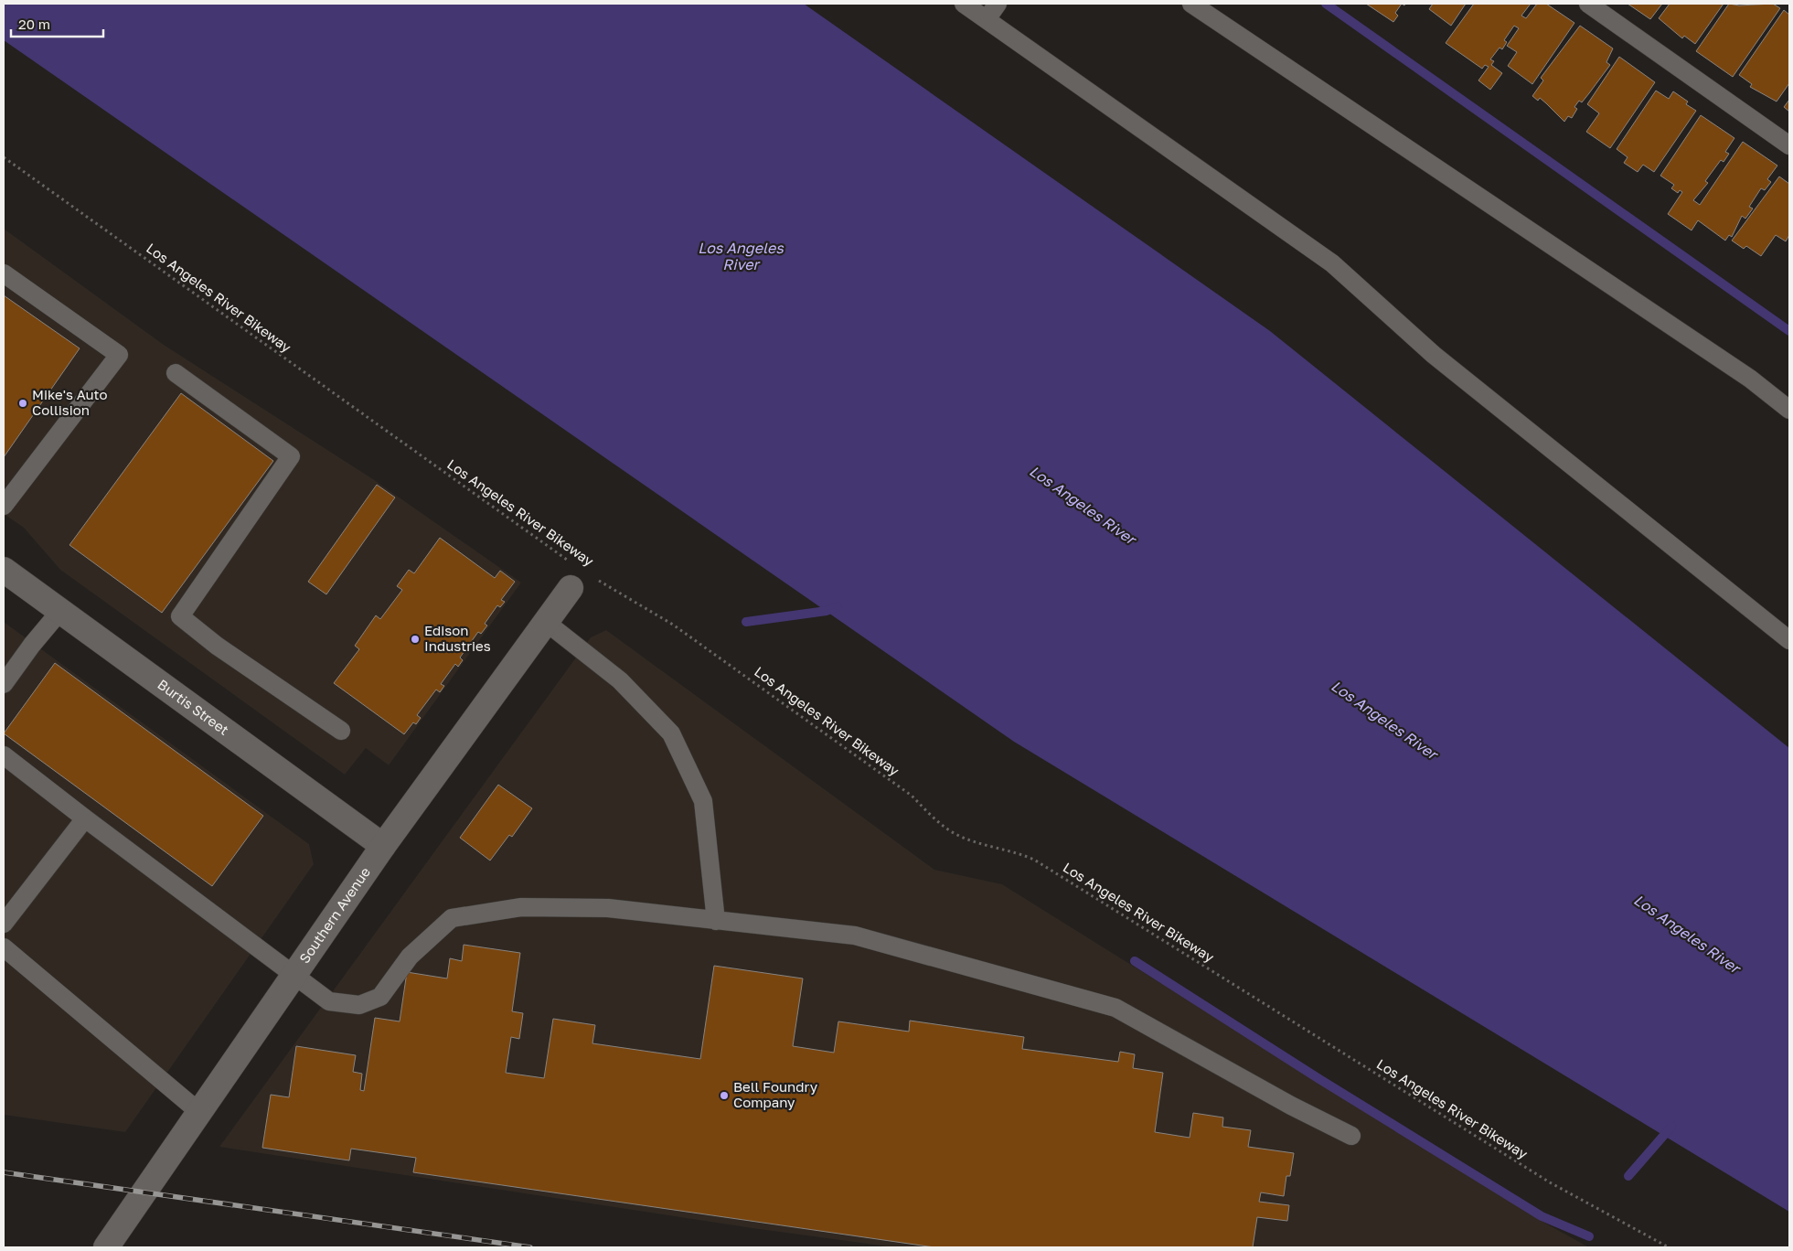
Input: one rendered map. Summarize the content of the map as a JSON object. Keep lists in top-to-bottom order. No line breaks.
{"streets":{"street":["Burtis Street","Southern Avenue"],"path":["Los Angeles River Bikeway"]},"crossings":[["Burtis Street","Southern Avenue"]],"water":["Los Angeles River"],"places":["Mike's Auto Collision","Edison Industries","Bell Foundry Company"],"scale_bar":"20 m"}
